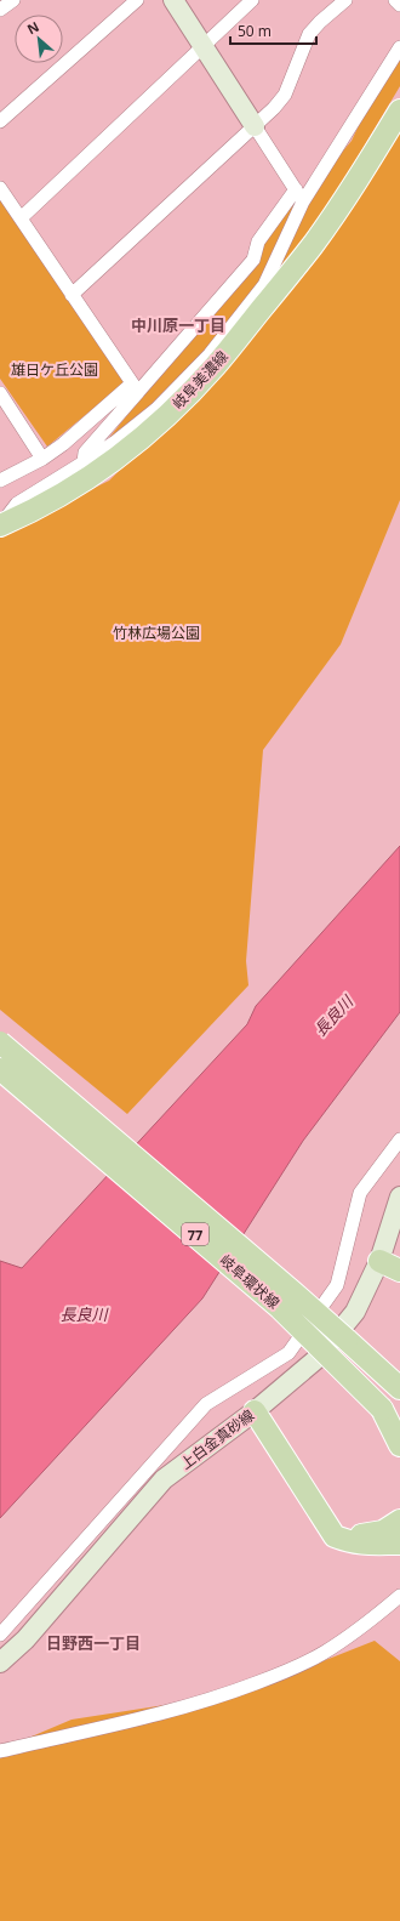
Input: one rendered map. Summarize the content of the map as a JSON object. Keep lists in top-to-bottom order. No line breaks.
{"streets":{"main road":["岐阜美濃線","77","岐阜環状線","上白金真砂線"]},"crossings":[["77","岐阜環状線"]],"districts":["中川原一丁目","日野西一丁目"],"water":["長良川"],"parks":["雄日ケ丘公園","竹林広場公園"],"scale_bar":"50 m","north":"top left"}
